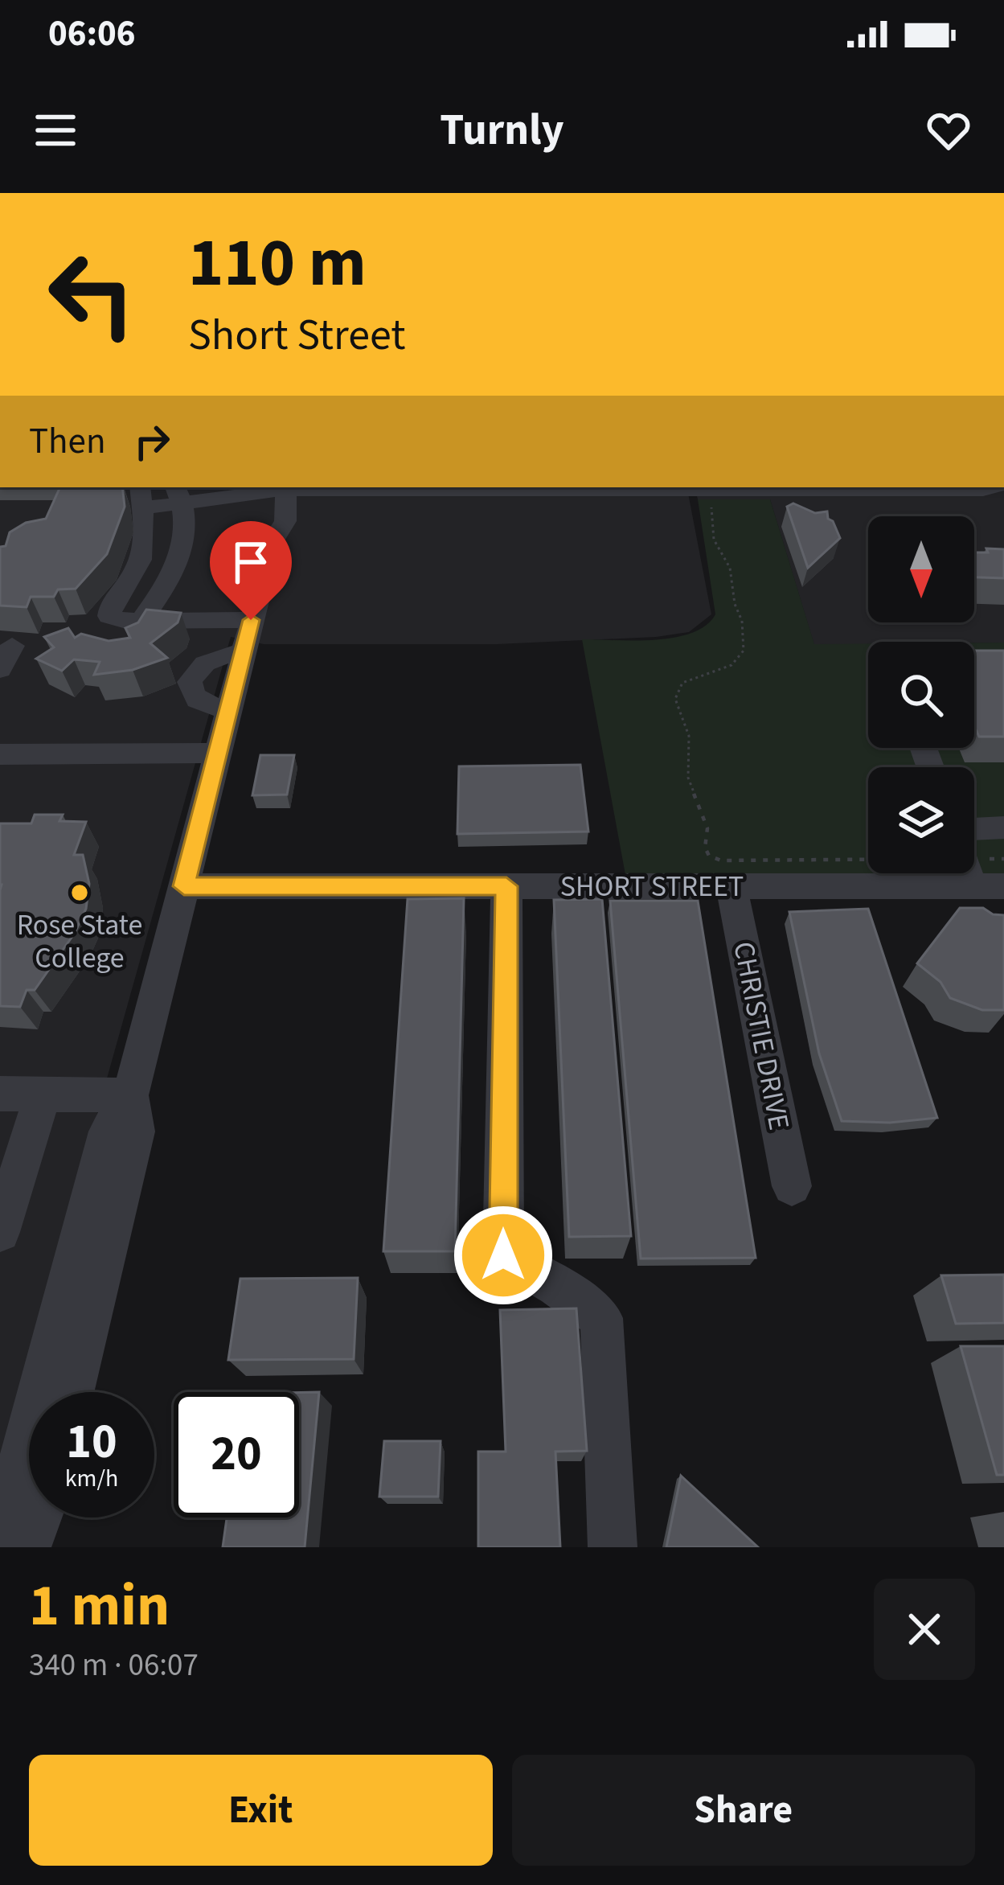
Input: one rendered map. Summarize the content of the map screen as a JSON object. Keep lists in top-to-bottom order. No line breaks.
{"streets":{"street":["SHORT STREET","CHRISTIE DRIVE"]},"crossings":[["SHORT STREET","CHRISTIE DRIVE"]],"places":["Rose State College"],"north":"bottom","page":{"status":"06:06","header":"Turnly","turn":["110 m","Short Street"],"then":"Then","speed":"10 km/h","limit":"20","heading":["1 min","340 m · 06:07"],"buttons":["Exit","Share"]}}
